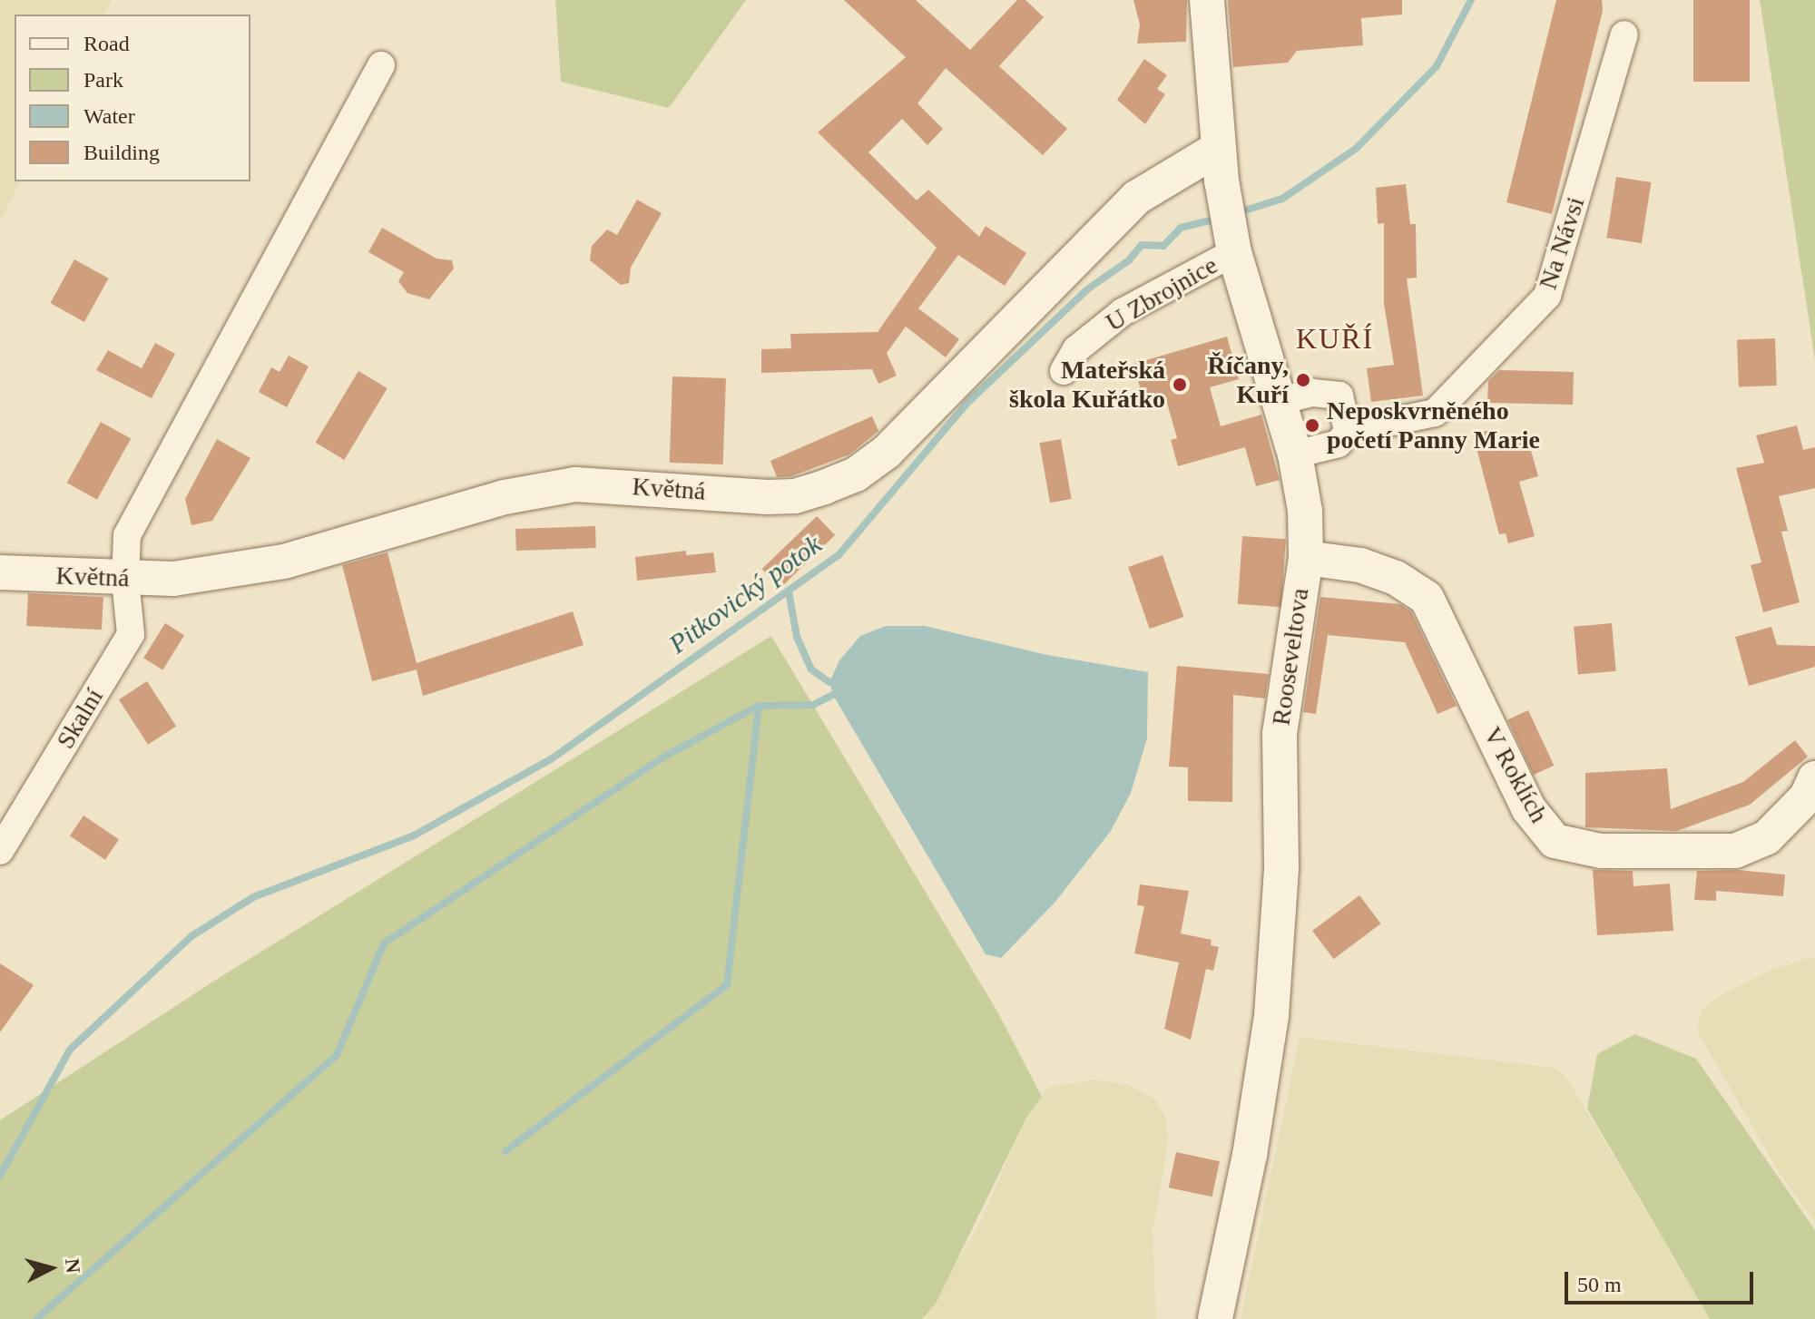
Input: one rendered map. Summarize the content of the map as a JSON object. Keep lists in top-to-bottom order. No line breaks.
{"streets":{"street":["Na Návsi","U Zbrojnice","Květná","Rooseveltova","Skalní","V Roklích"]},"crossings":[["Na Návsi","Rooseveltova"],["U Zbrojnice","Rooseveltova"],["Květná","Rooseveltova"],["Květná","Skalní"],["Rooseveltova","V Roklích"]],"districts":["KUŘÍ"],"water":["Pitkovický potok"],"places":["Říčany, Kuří","Mateřská škola Kuřátko","Neposkvrněného početí Panny Marie"],"legend":["Road","Park","Water","Building"],"scale_bar":"50 m","north":"right"}
